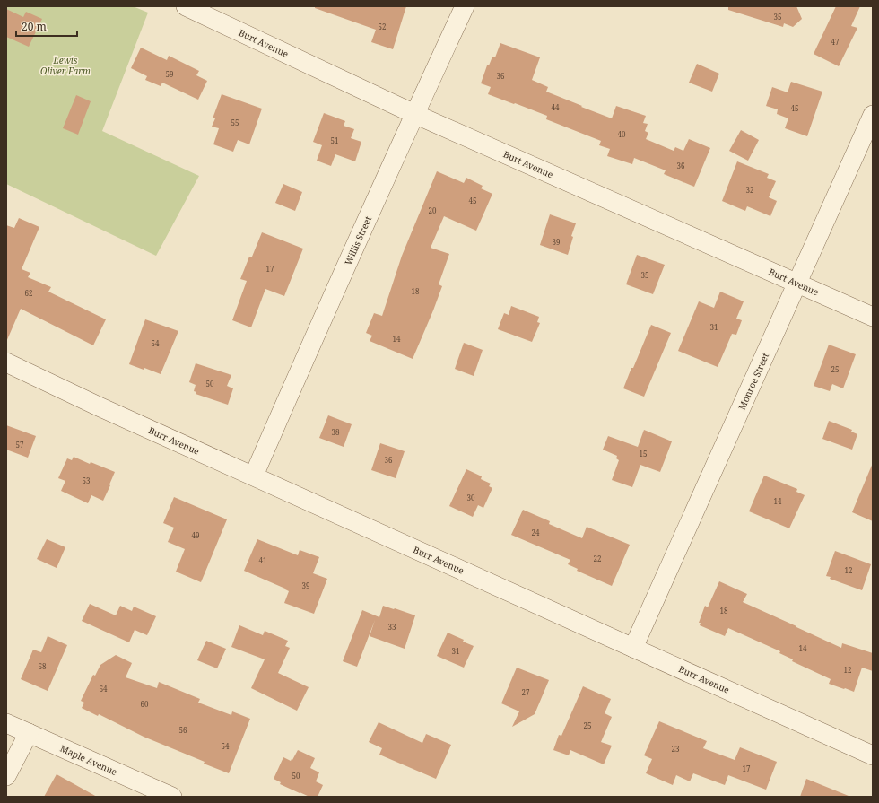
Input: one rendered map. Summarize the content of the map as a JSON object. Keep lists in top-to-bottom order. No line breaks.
{"streets":{"street":["Burt Avenue","Willis Street","Monroe Street","Burr Avenue","Maple Avenue"]},"crossings":[["Burt Avenue","Willis Street"],["Burt Avenue","Monroe Street"],["Willis Street","Burr Avenue"],["Monroe Street","Burr Avenue"]],"parks":["Lewis Oliver Farm"],"house_numbers":["35","52","47","59","36","44","45","55","40","51","36","32","45","20","39","17","35","18","62","31","14","54","25","50","38","57","15","36","53","30","14","24","49","22","41","12","39","18","33","14","31","68","12","64","27","60","25","56","54","23","17","50"],"scale_bar":"20 m"}
